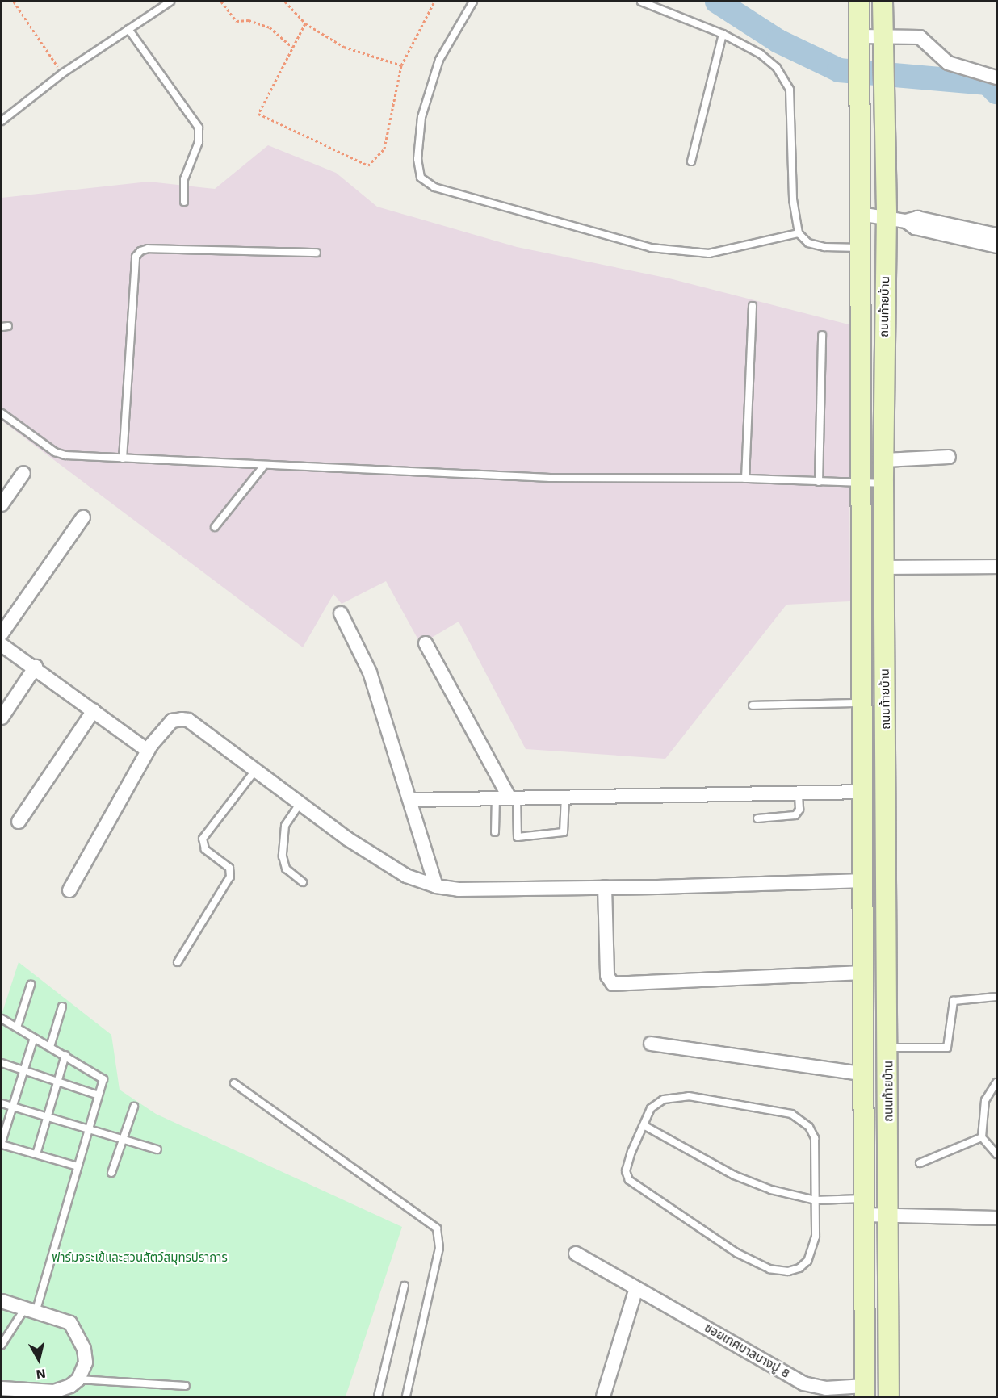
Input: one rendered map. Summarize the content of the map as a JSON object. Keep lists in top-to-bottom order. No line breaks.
{"streets":{"street":["ถนนท้ายบ้าน","ซอยเทศบาลบางปู 8"]},"crossings":[["ถนนท้ายบ้าน","ซอยเทศบาลบางปู 8"]],"parks":["ฟาร์มจระเข้และสวนสัตว์สมุทรปราการ"],"north":"bottom"}
